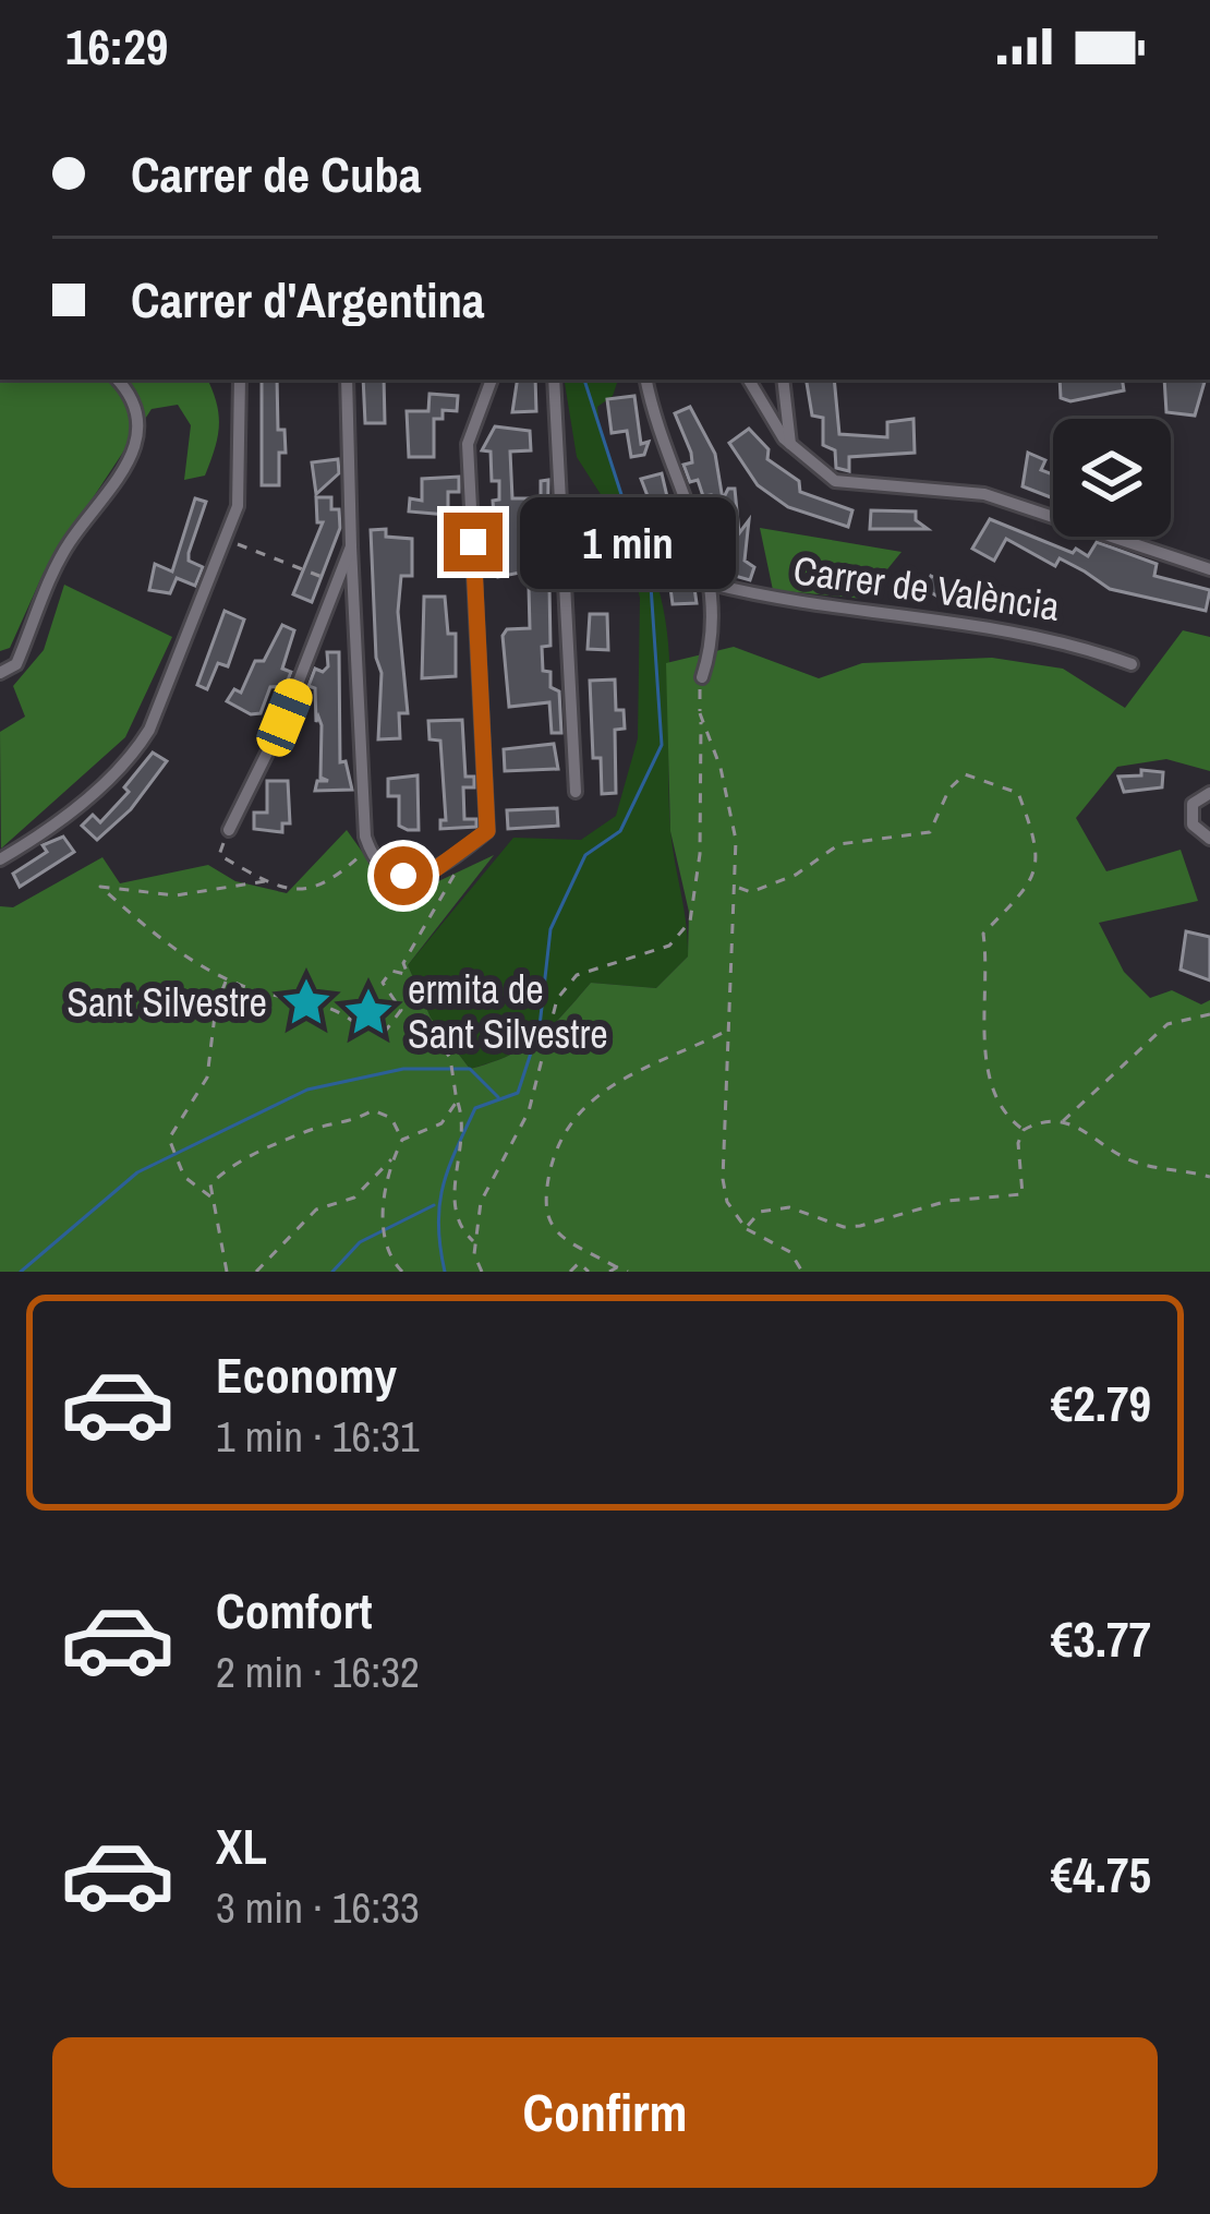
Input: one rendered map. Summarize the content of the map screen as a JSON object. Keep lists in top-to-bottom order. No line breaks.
{"streets":{"street":["Carrer de València"]},"places":{"place":["Sant Silvestre","ermita de Sant Silvestre"]},"page":{"status":"16:29","banner":["Carrer de Cuba","Carrer d'Argentina"],"bubble":"1 min","list":[{"name":"Economy","note":"1 min · 16:31","value":"€2.79"},{"name":"Comfort","note":"2 min · 16:32","value":"€3.77"},{"name":"XL","note":"3 min · 16:33","value":"€4.75"}],"buttons":"Confirm"}}
